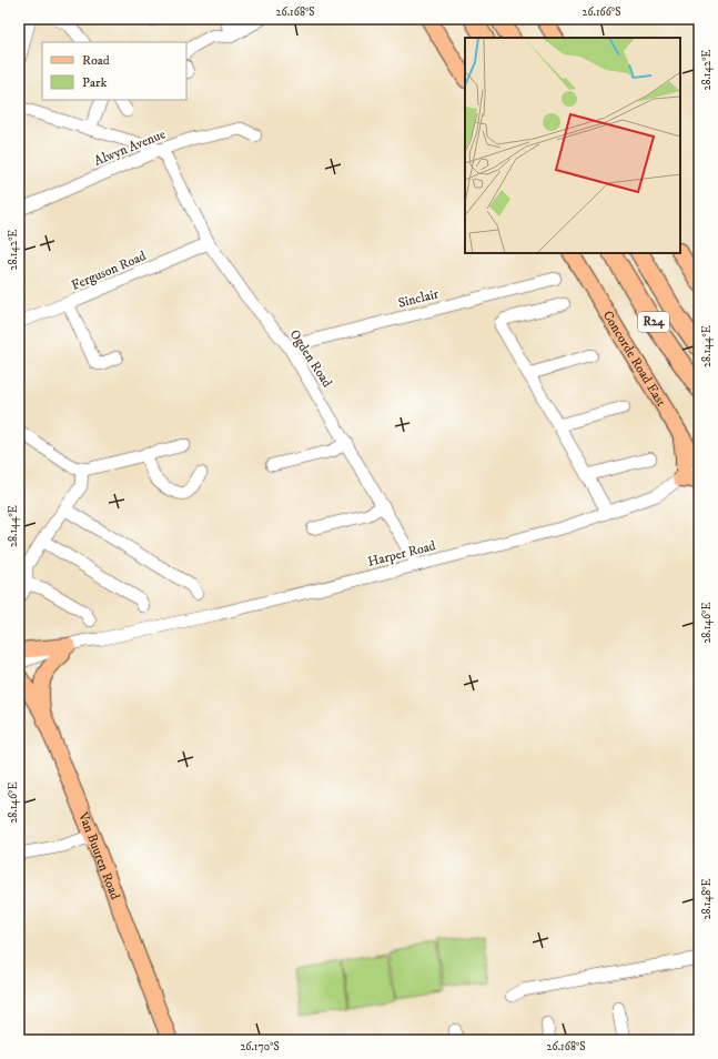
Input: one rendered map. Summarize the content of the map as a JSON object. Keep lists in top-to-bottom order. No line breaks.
{"streets":{"highway":["R24"],"main road":["Concorde Road East","Van Buuren Road"],"street":["Alwyn Avenue","Ferguson Road","Sinclair","Ogden Road","Harper Road"]},"crossings":[["Alwyn Avenue","Ogden Road"],["Ferguson Road","Ogden Road"],["Sinclair","Ogden Road"],["Ogden Road","Harper Road"],["Concorde Road East","Harper Road"]],"legend":["Road","Park"],"coordinates":["26.168°S","26.166°S","28.142°E","28.144°E","28.146°E","28.148°E","26.170°S"]}
